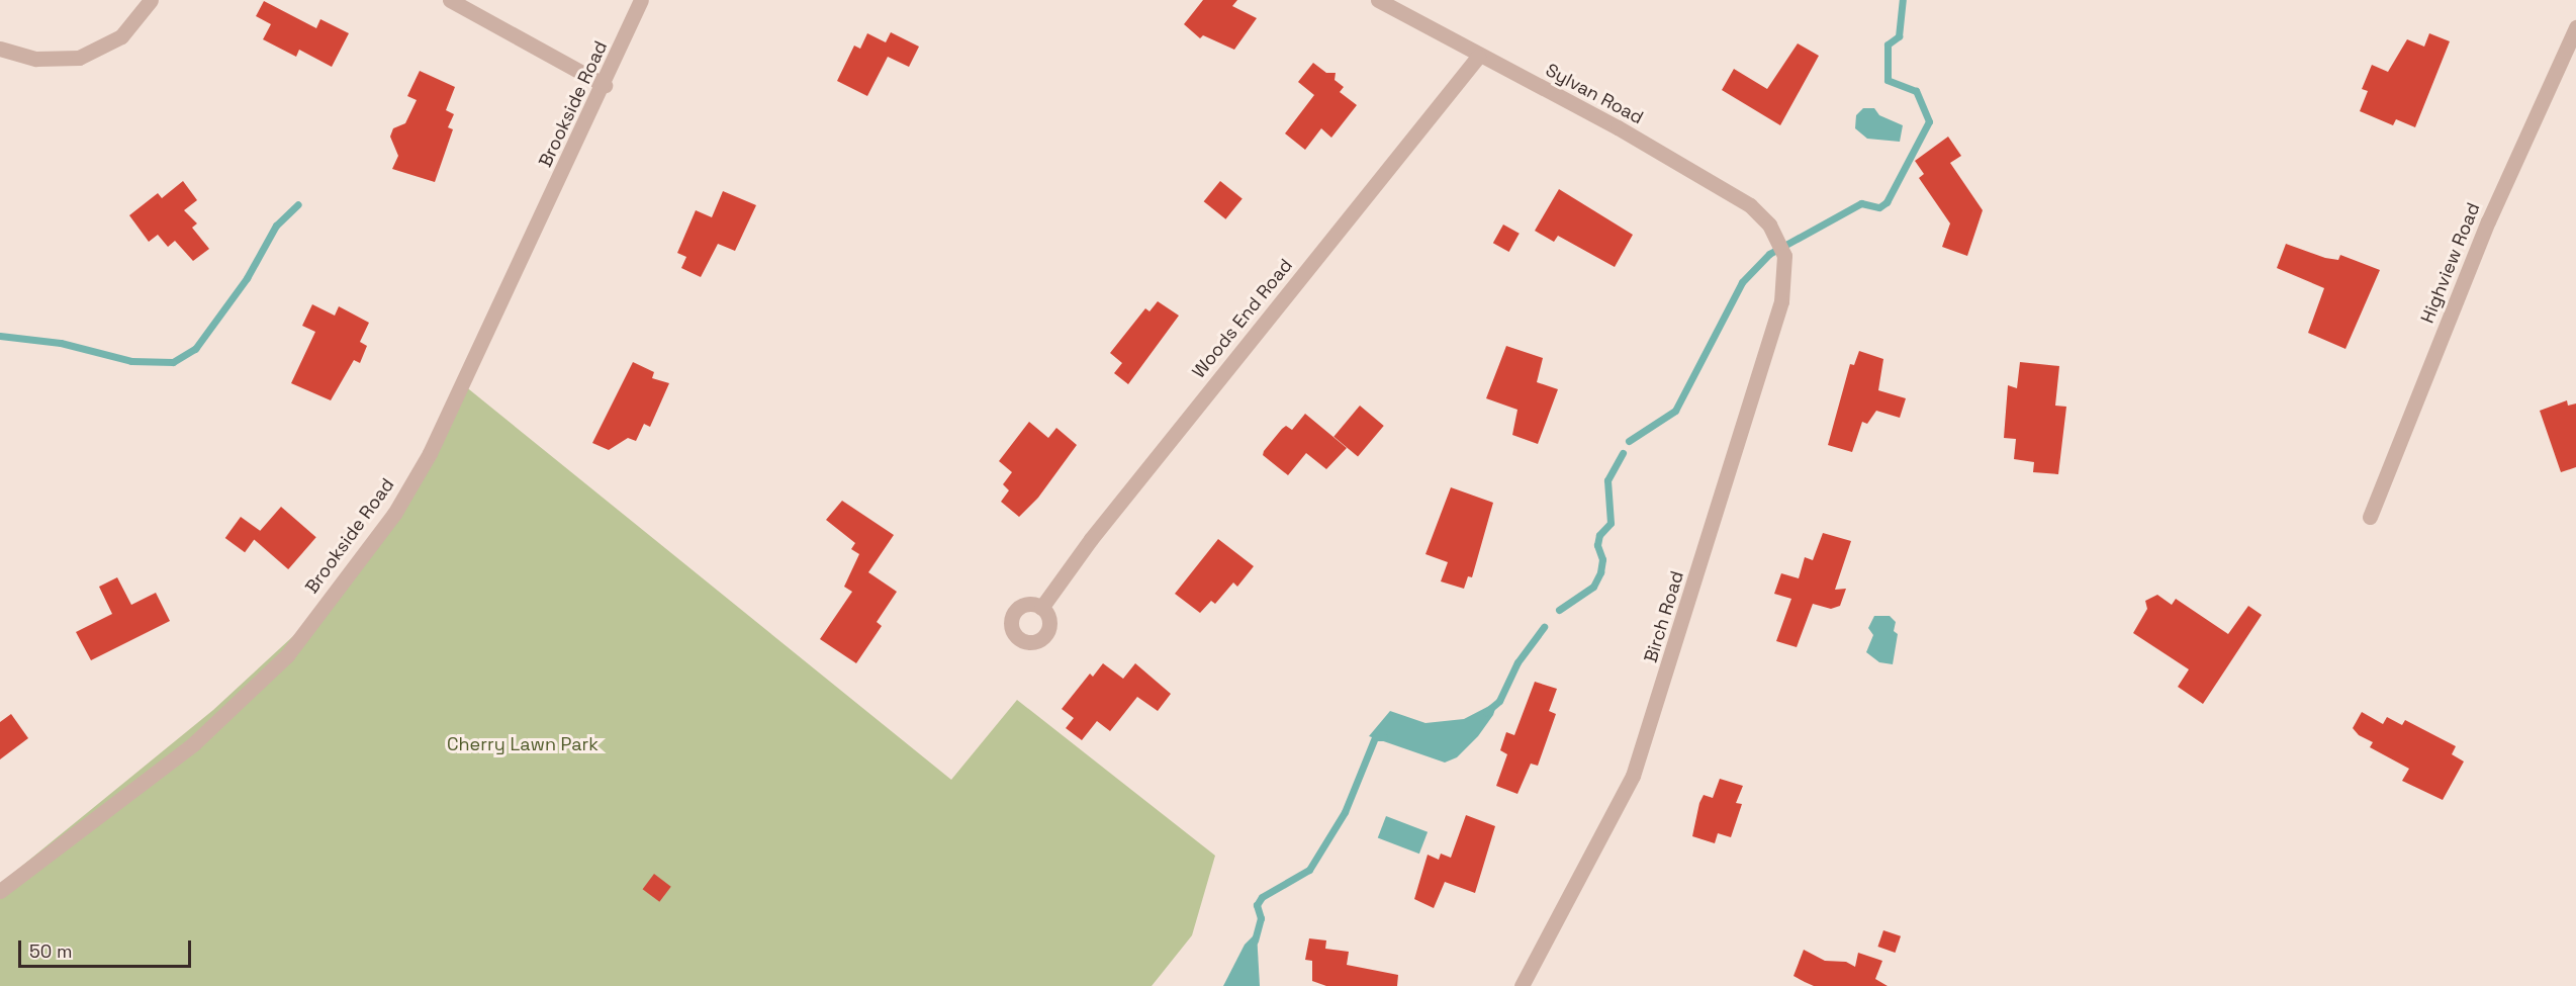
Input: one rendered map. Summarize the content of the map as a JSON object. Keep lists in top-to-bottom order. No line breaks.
{"streets":{"street":["Sylvan Road","Brookside Road","Highview Road","Woods End Road","Birch Road"]},"crossings":[["Sylvan Road","Woods End Road"],["Sylvan Road","Birch Road"]],"parks":["Cherry Lawn Park"],"scale_bar":"50 m"}
